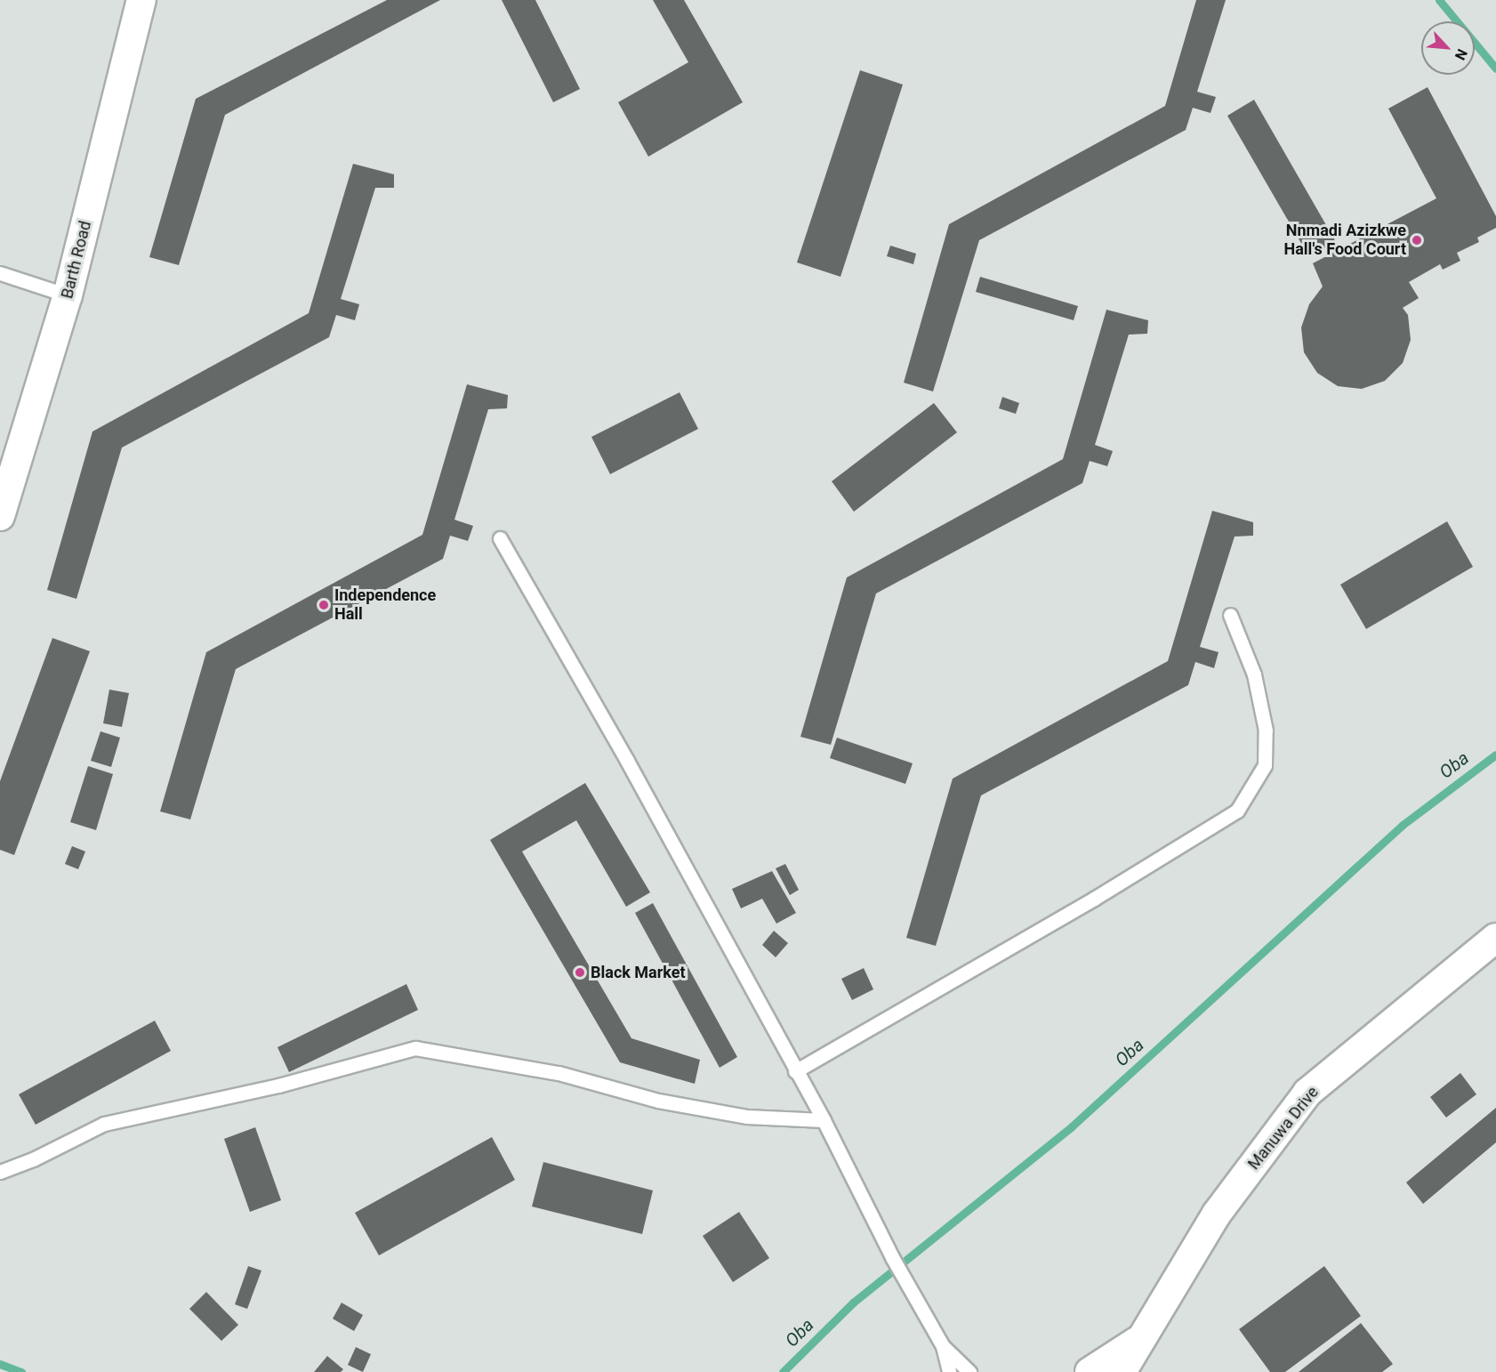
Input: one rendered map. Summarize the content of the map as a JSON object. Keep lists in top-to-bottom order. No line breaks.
{"streets":{"street":["Barth Road","Manuwa Drive"]},"water":["Oba"],"places":["Nnmadi Azizkwe Hall's Food Court","Independence Hall","Black Market"],"north":"bottom right"}
